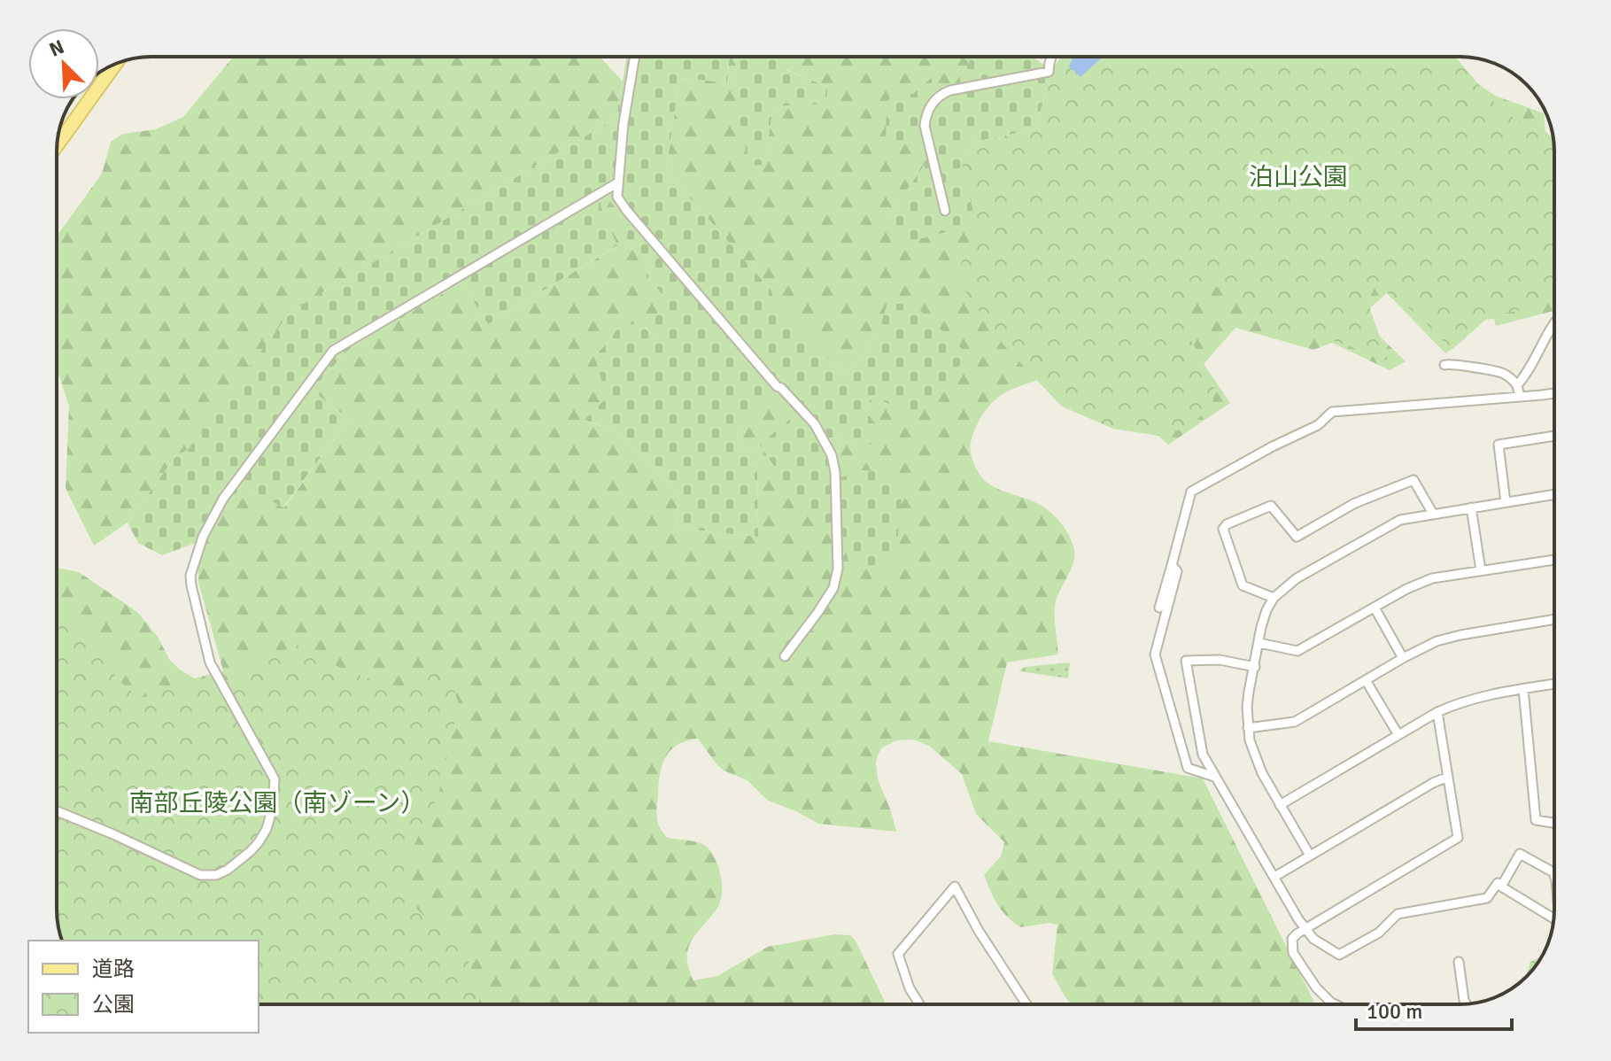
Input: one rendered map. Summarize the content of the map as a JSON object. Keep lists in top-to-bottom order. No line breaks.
{"parks":["泊山公園","南部丘陵公園（南ゾーン）"],"legend":["道路","公園"],"scale_bar":"100 m","north":"top left"}
